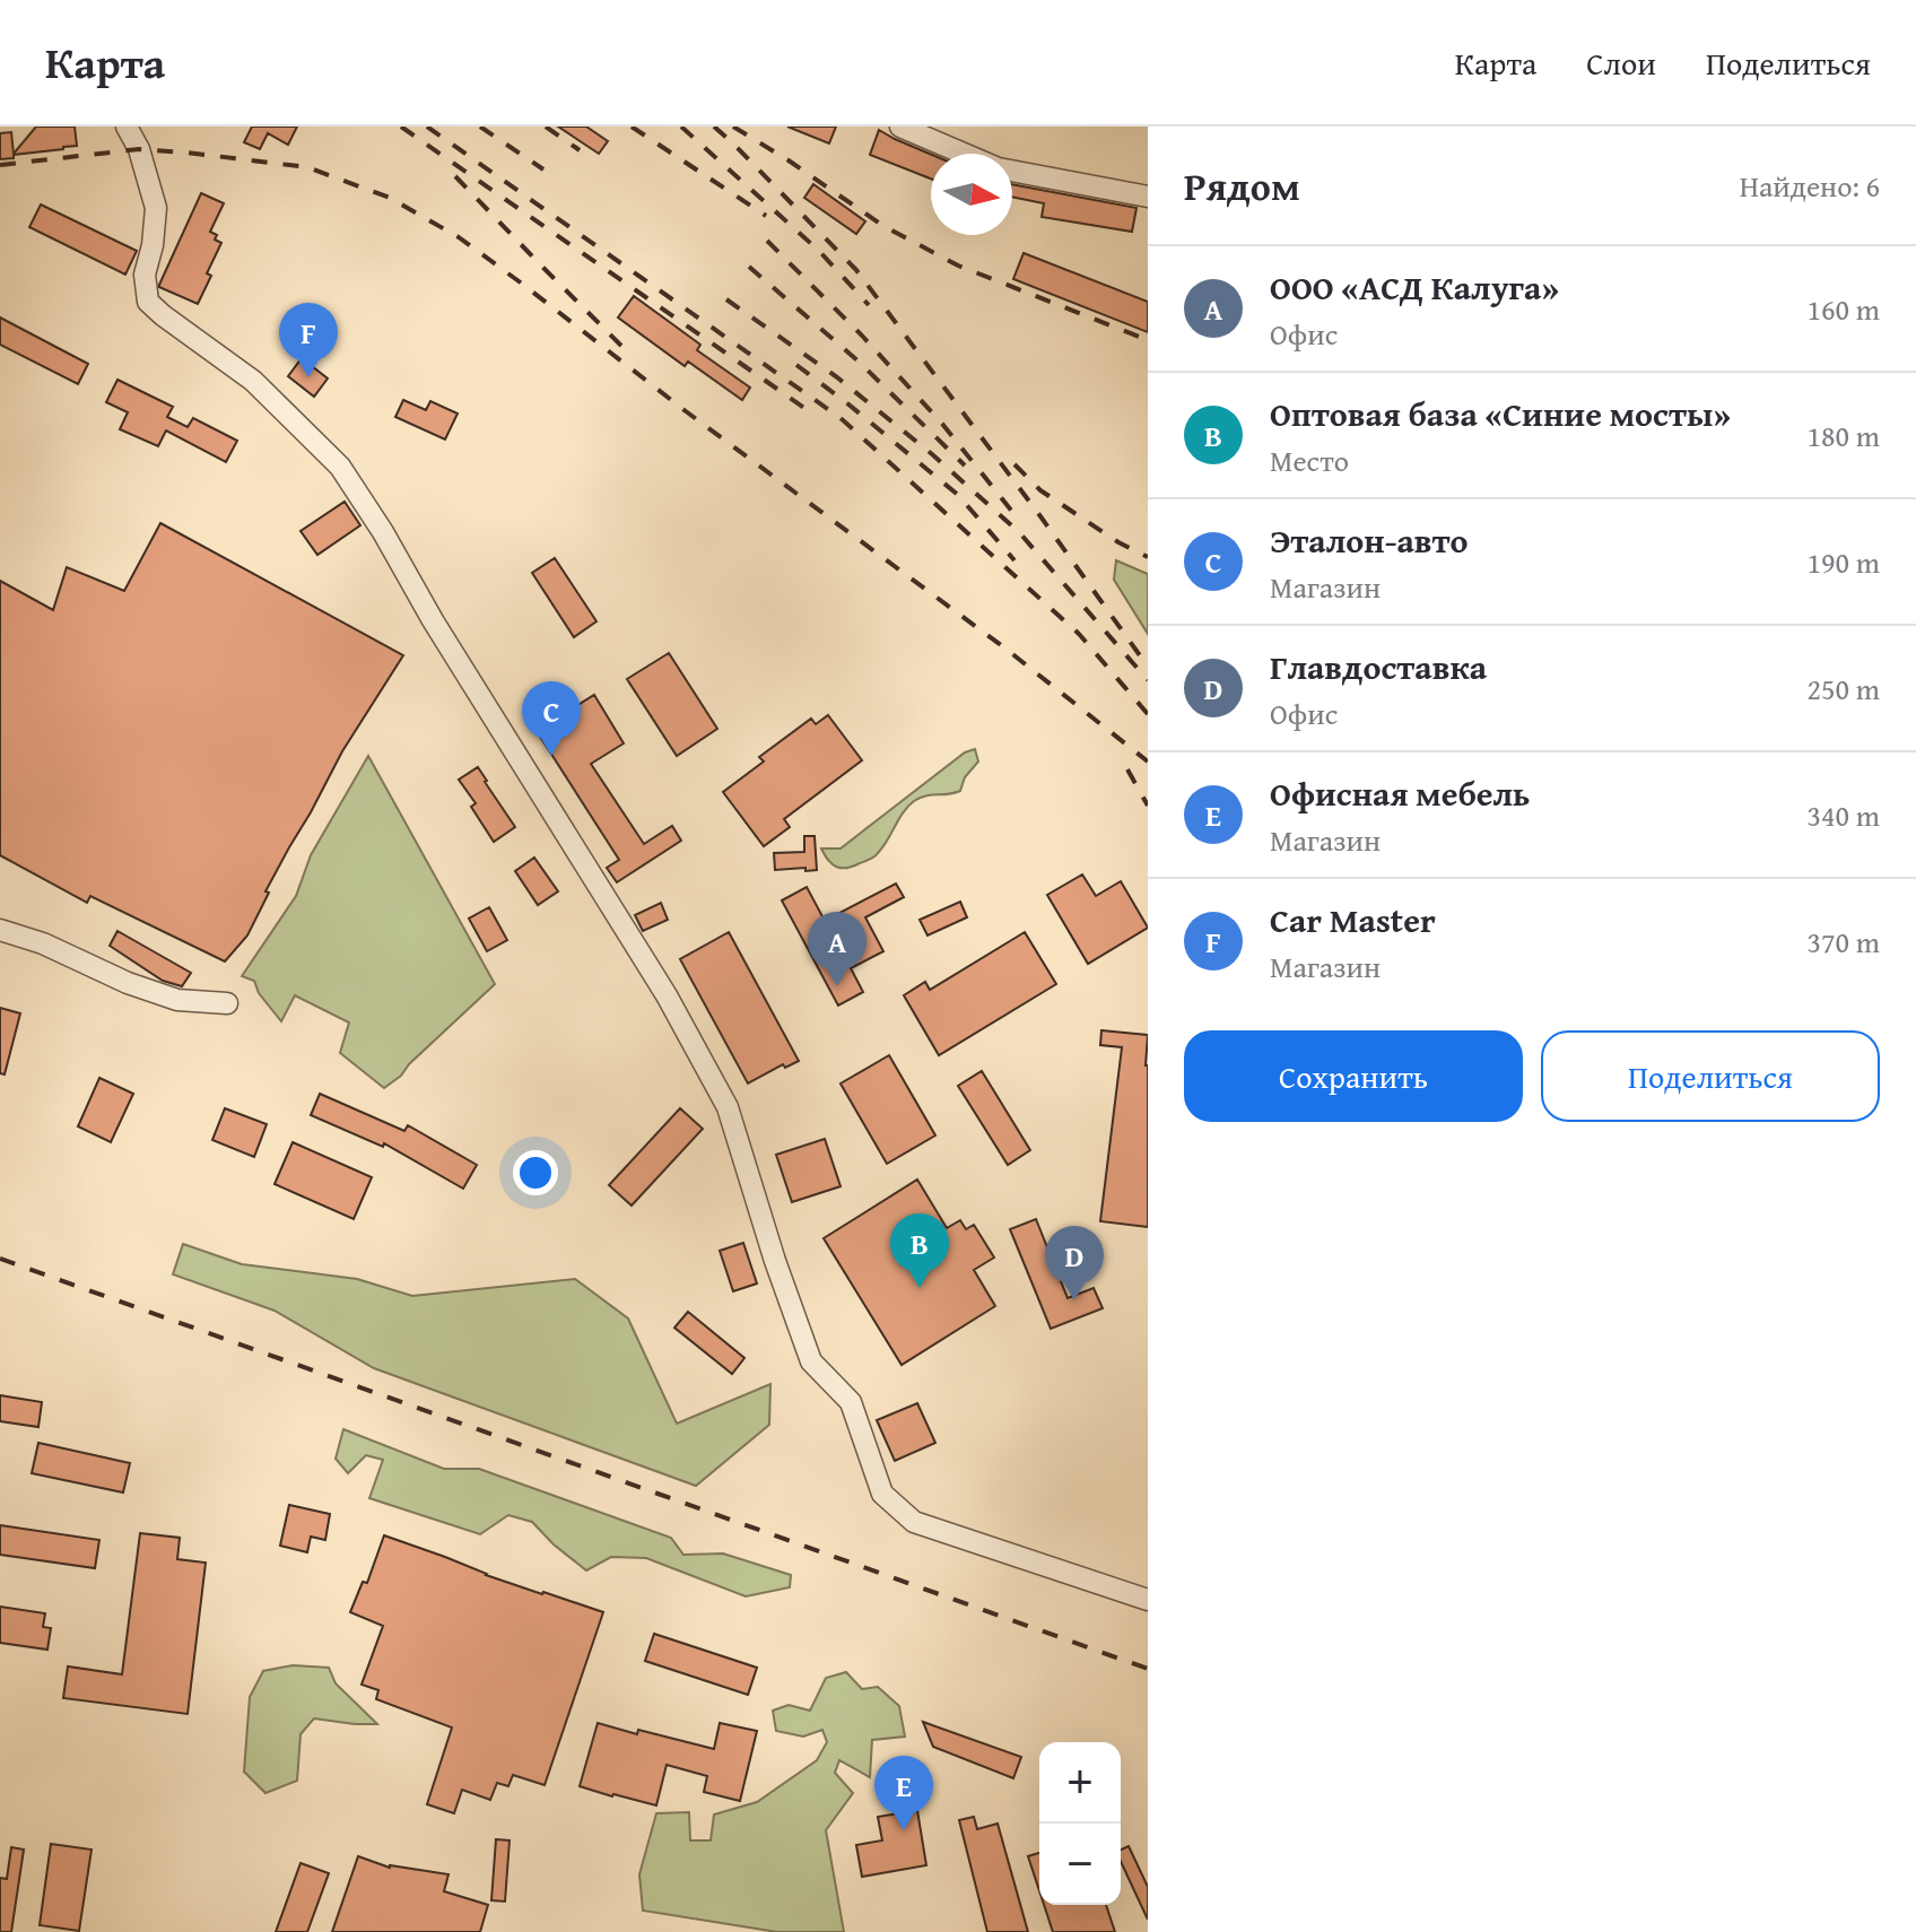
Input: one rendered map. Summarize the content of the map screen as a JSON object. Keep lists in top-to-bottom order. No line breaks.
{"north":"right","page":{"header":"Карта","nav":["Карта","Слои","Поделиться"],"heading":["Рядом","Найдено: 6"],"list":[{"mark":"A","name":"ООО «АСД Калуга»","note":"Офис","value":"160 m"},{"mark":"B","name":"Оптовая база «Синие мосты»","note":"Место","value":"180 m"},{"mark":"C","name":"Эталон-авто","note":"Магазин","value":"190 m"},{"mark":"D","name":"Главдоставка","note":"Офис","value":"250 m"},{"mark":"E","name":"Офисная мебель","note":"Магазин","value":"340 m"},{"mark":"F","name":"Car Master","note":"Магазин","value":"370 m"}],"pins":["F","C","A","B","D","E"],"buttons":["Сохранить","Поделиться"],"map_buttons":["+","−"]}}
